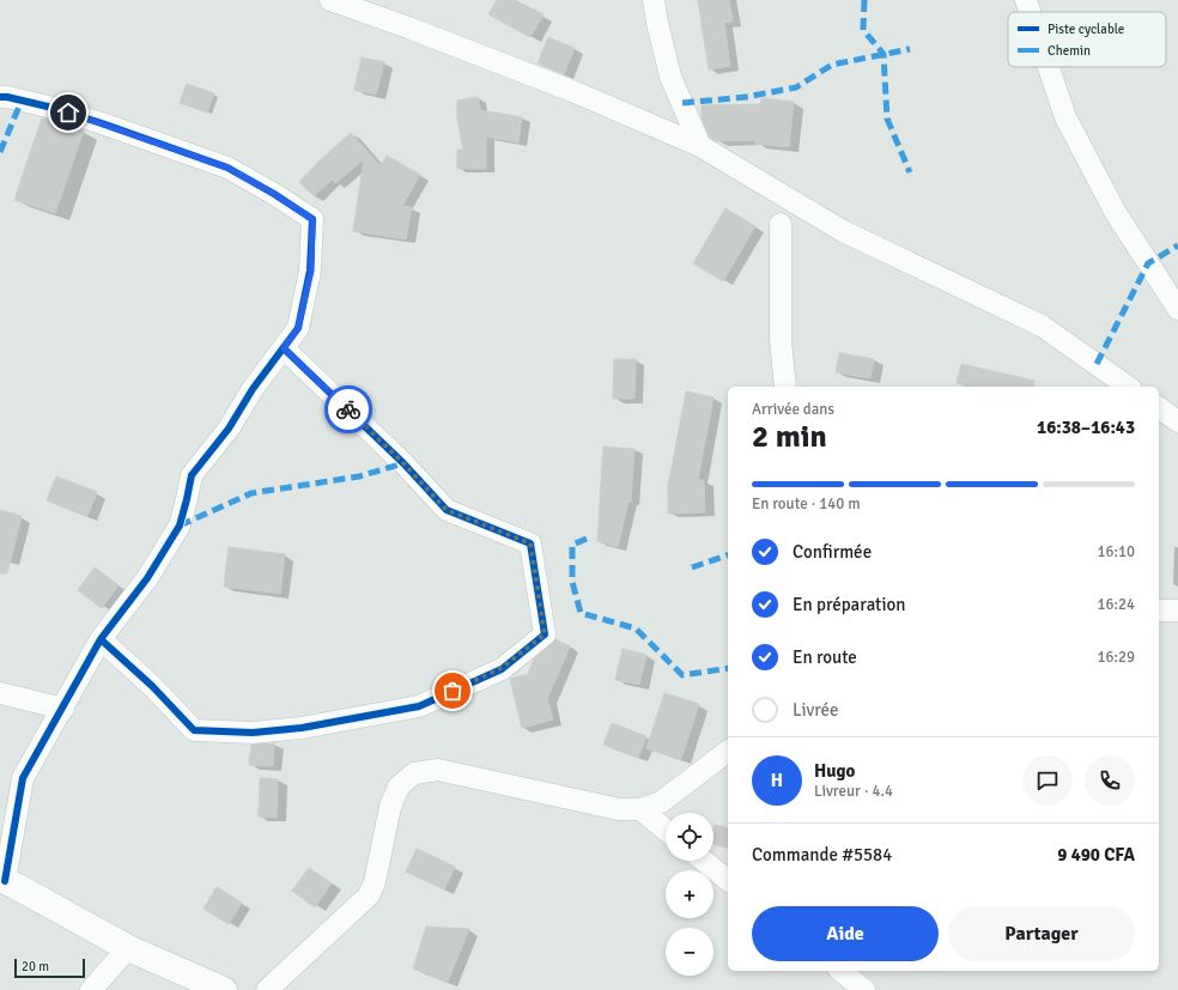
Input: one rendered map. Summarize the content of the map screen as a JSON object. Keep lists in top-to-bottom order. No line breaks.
{"legend":["Piste cyclable","Chemin"],"scale_bar":"20 m","page":{"heading":["2 min","Arrivée dans","16:38–16:43"],"panel":["Hugo","Livreur · 4.4","Commande #5584","9 490 CFA"],"bar":"En route · 140 m","list":[["Confirmée","16:10"],["En préparation","16:24"],["En route","16:29"],"Livrée"],"round":"H","map_buttons":["+","−"],"buttons":["Aide","Partager"],"scale":"20 m"}}
